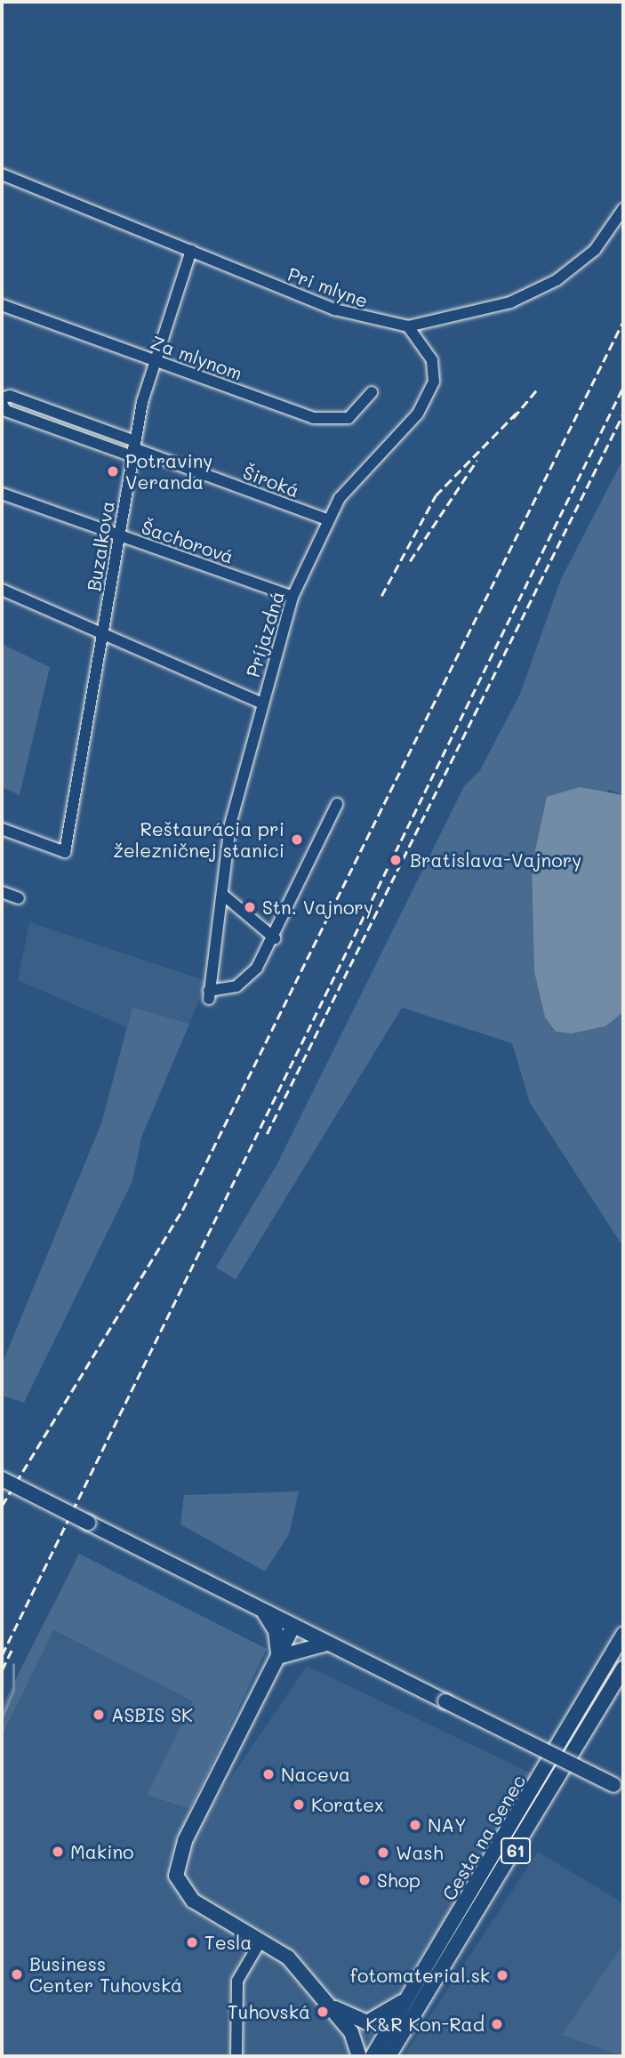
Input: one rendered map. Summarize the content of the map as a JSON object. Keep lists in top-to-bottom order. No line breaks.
{"streets":{"main road":["Cesta na Senec","61"],"street":["Pri mlyne","Za mlynom","Široká","Šachorová","Buzalkova","Príjazdná"]},"crossings":[["Pri mlyne","Buzalkova"],["Pri mlyne","Príjazdná"],["Za mlynom","Buzalkova"],["Široká","Buzalkova"],["Široká","Príjazdná"],["Šachorová","Buzalkova"],["Šachorová","Príjazdná"],["Cesta na Senec","61"]],"places":["Potraviny Veranda","Reštaurácia pri železničnej stanici","Bratislava-Vajnory","Stn. Vajnory","ASBIS SK","Naceva","Koratex","NAY","Makino","Wash","Shop","Tesla","Business Center Tuhovská","fotomaterial.sk","Tuhovská","K&R Kon-Rad"]}
